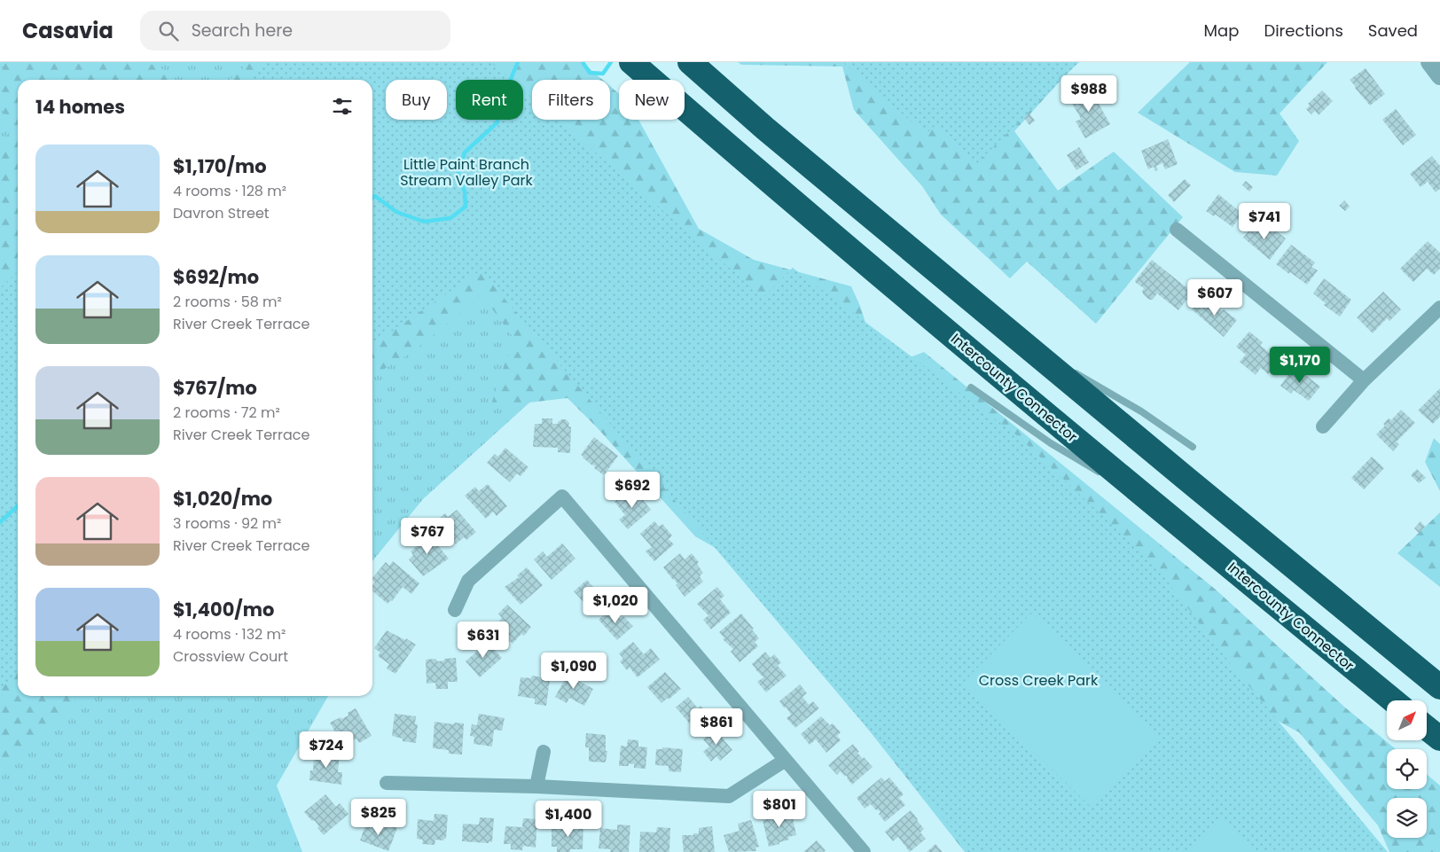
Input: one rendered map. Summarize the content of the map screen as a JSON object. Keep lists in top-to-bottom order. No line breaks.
{"streets":{"highway":["Intercounty Connector"]},"parks":["Little Paint Branch Stream Valley Park","Cross Creek Park"],"north":"top right","page":{"header":"Casavia","search":"Search here","nav":["Map","Directions","Saved"],"price":["$988","$741","$607","$1,170","$692","$767","$1,020","$631","$1,090","$861","$724","$801","$825","$1,400"],"chip":["Buy","Rent","Filters","New"],"heading":"14 homes","list":[{"name":"$1,170/mo","note":"4 rooms · 128 m² · Davron Street"},{"name":"$692/mo","note":"2 rooms · 58 m² · River Creek Terrace"},{"name":"$767/mo","note":"2 rooms · 72 m² · River Creek Terrace"},{"name":"$1,020/mo","note":"3 rooms · 92 m² · River Creek Terrace"},{"name":"$1,400/mo","note":"4 rooms · 132 m² · Crossview Court"}]}}
